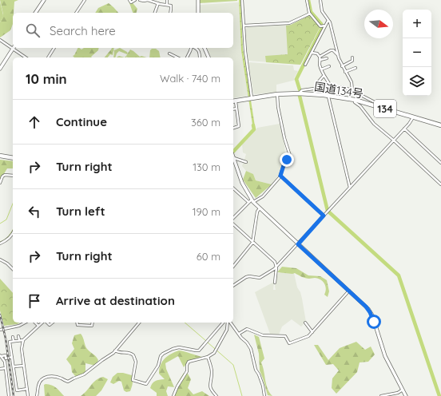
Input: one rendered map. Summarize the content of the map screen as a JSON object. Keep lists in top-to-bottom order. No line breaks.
{"streets":{"highway":["国道134号","134"]},"north":"right","page":{"map_buttons":["+","−"],"search":"Search here","heading":["10 min","Walk · 740 m"],"list":[["Continue","360 m"],["Turn right","130 m"],["Turn left","190 m"],["Turn right","60 m"],"Arrive at destination"]}}
